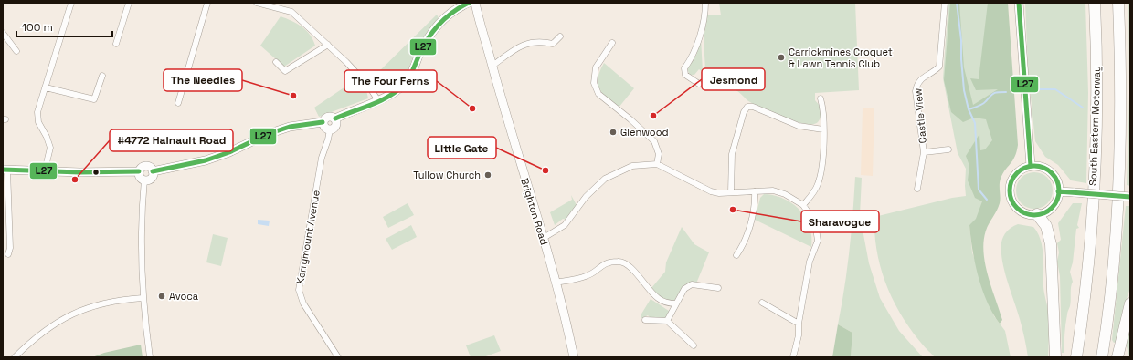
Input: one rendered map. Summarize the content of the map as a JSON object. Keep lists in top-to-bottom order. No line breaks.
{"streets":{"highway":["South Eastern Motorway"],"main road":["Brighton Road"],"street":["Castle View","Kerrymount Avenue"]},"places":["Carrickmines Croquet & Lawn Tennis Club","The Needles","The Four Ferns","Jesmond","Glenwood","Little Gate","Tullow Church","#4772 Hainault Road","Sharavogue","Avoca"],"lines":["transit line L27"],"scale_bar":"100 m"}
